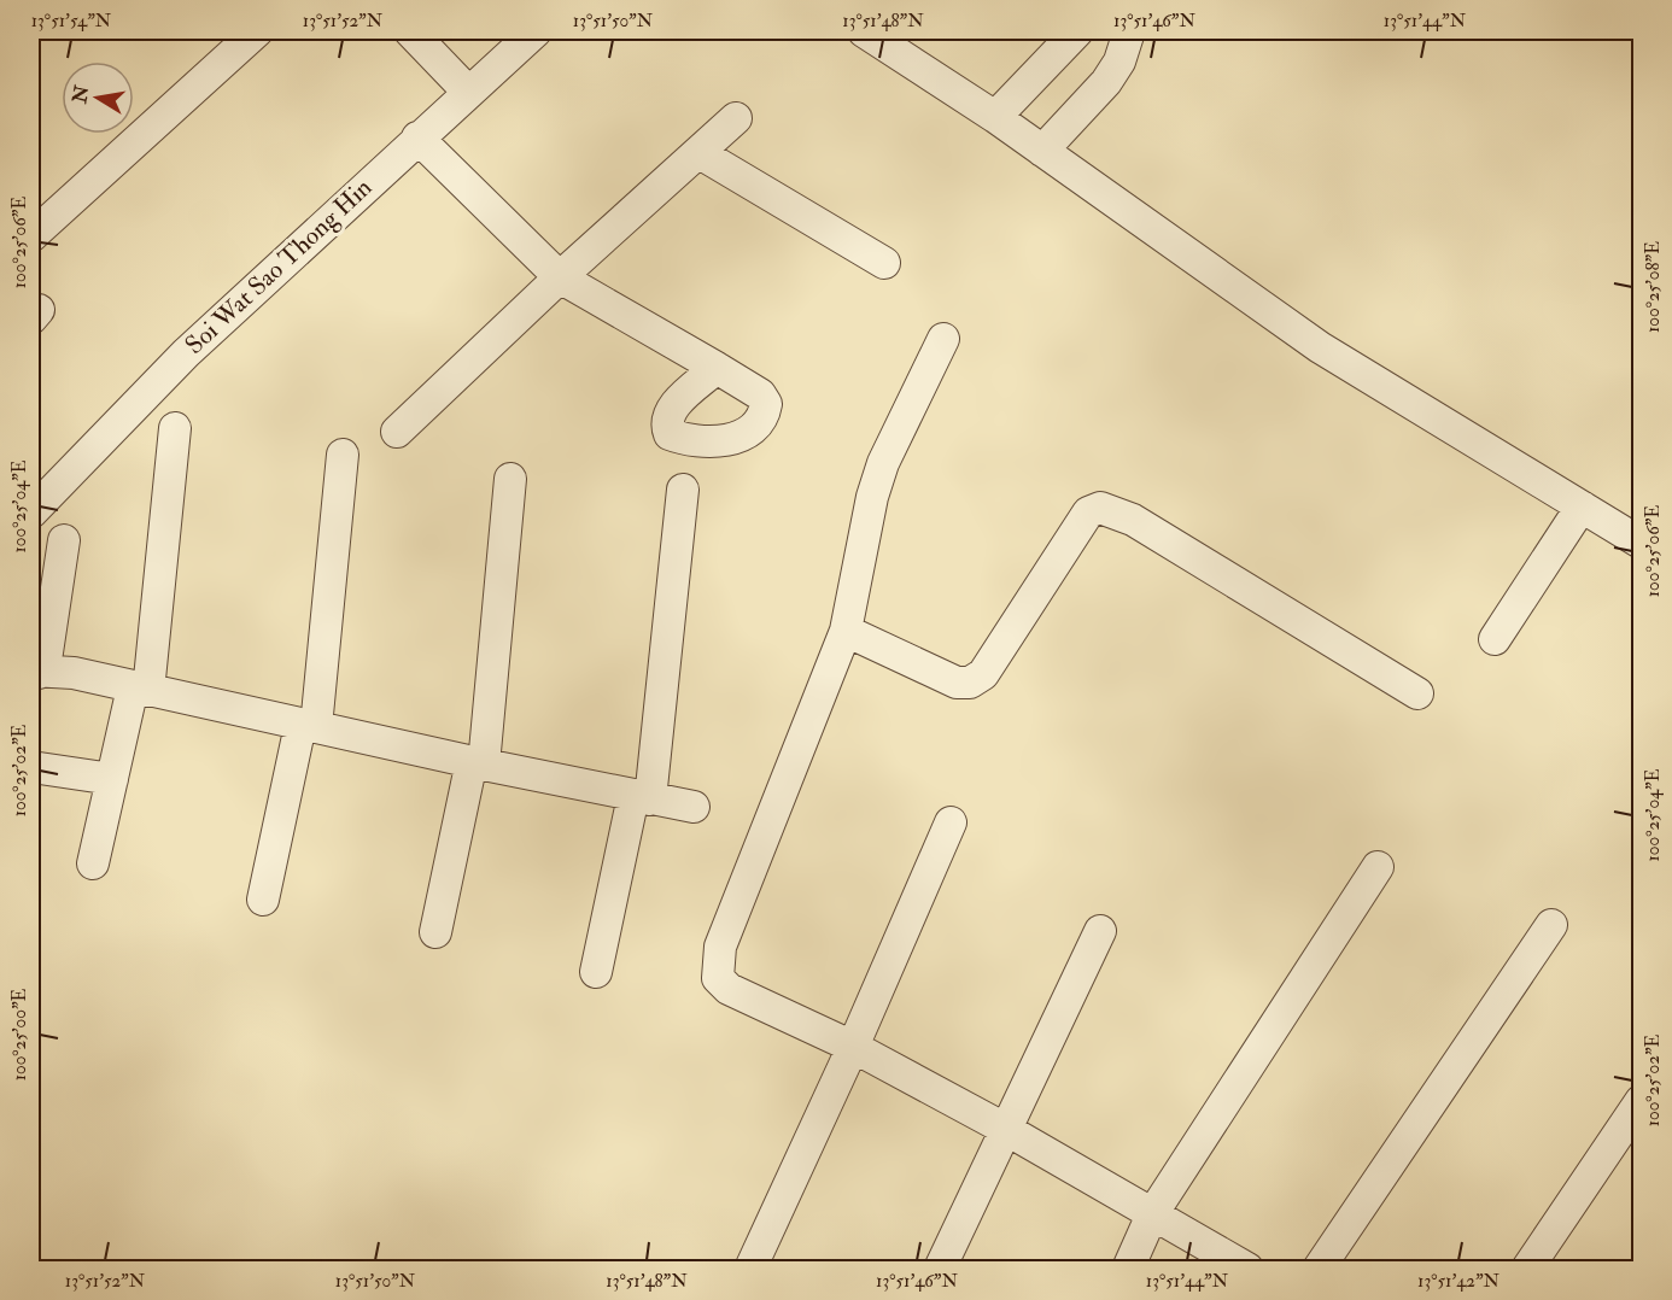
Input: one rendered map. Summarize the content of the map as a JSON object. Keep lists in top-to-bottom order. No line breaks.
{"streets":{"street":["Soi Wat Sao Thong Hin"]},"north":"left","coordinates":["13°51'54\"N","13°51'52\"N","13°51'50\"N","13°51'48\"N","13°51'46\"N","13°51'44\"N","100°25'06\"E","100°25'08\"E","100°25'04\"E","100°25'02\"E","100°25'00\"E","13°51'42\"N"]}
